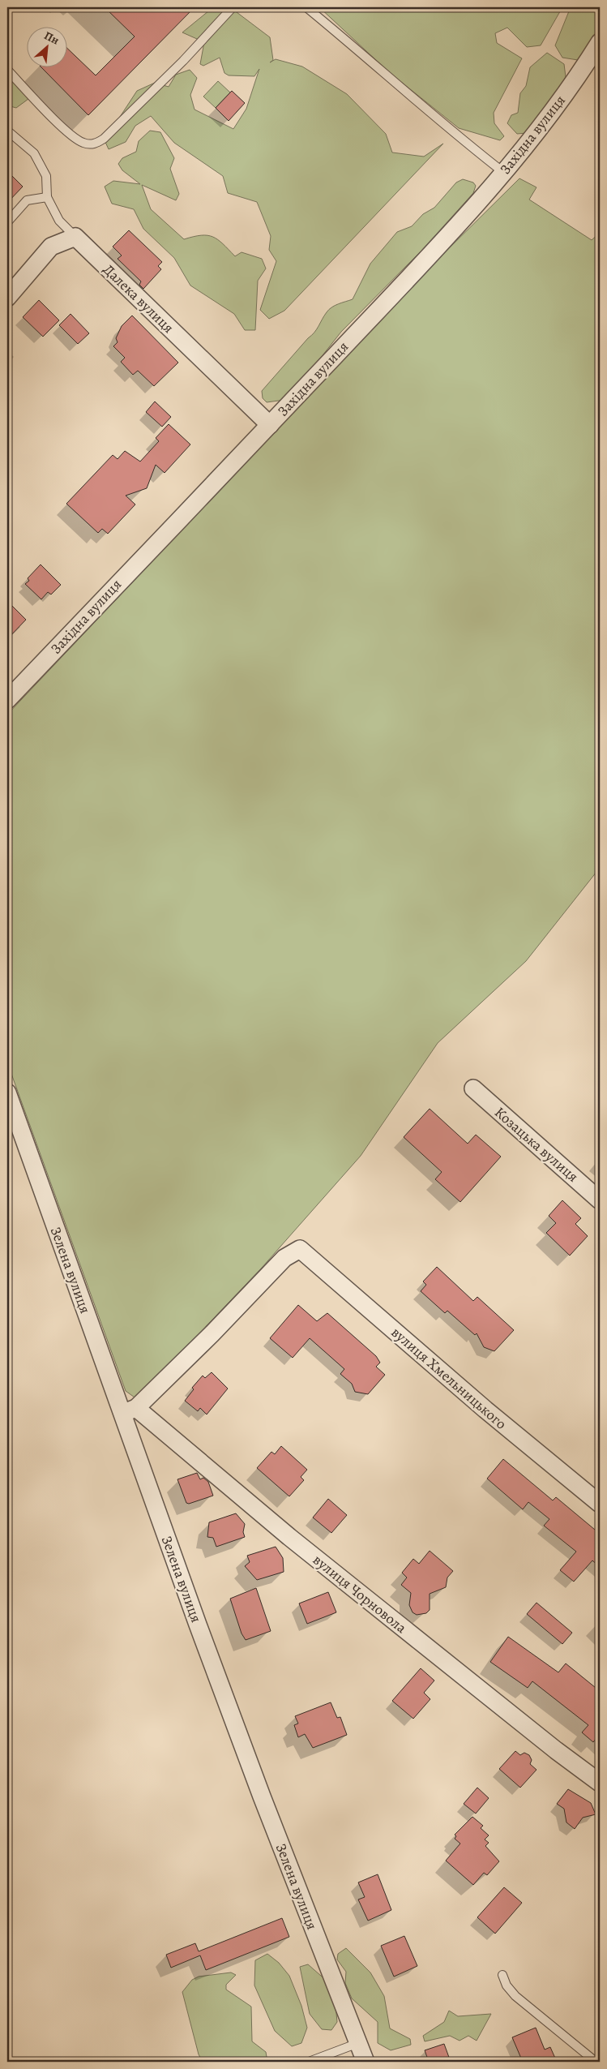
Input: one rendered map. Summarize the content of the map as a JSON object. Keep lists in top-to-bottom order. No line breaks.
{"streets":{"street":["Західна вулиця","Далека вулиця","Козацька вулиця","Зелена вулиця","вулиця Хмельницького","вулиця Чорновола"]},"crossings":[["Західна вулиця","Далека вулиця"],["Зелена вулиця","вулиця Хмельницького"],["Зелена вулиця","вулиця Чорновола"],["вулиця Хмельницького","вулиця Чорновола"]],"north":"top right"}
